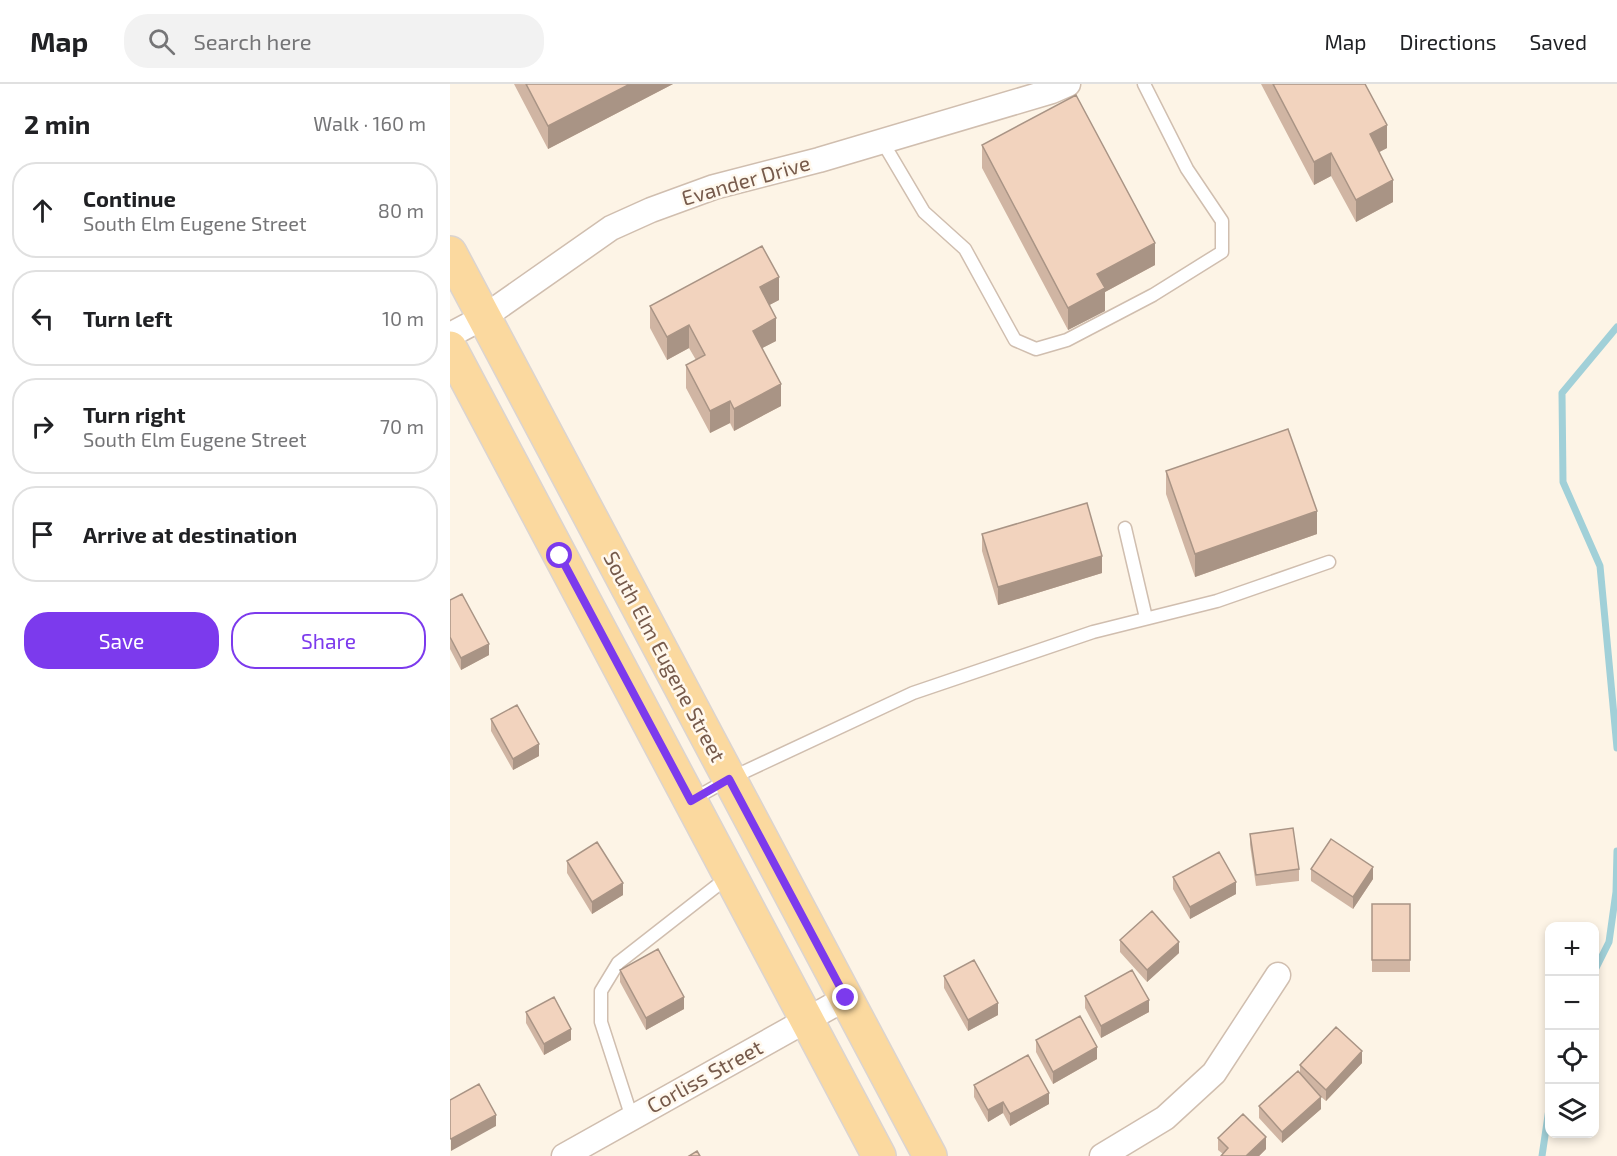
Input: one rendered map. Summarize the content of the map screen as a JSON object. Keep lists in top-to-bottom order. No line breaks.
{"streets":{"main road":["South Elm Eugene Street"],"street":["Evander Drive","Corliss Street"]},"crossings":[["Evander Drive","South Elm Eugene Street"],["South Elm Eugene Street","Corliss Street"]],"page":{"header":"Map","search":"Search here","nav":["Map","Directions","Saved"],"heading":["2 min","Walk · 160 m"],"list":[["Continue","South Elm Eugene Street","80 m"],["Turn left","10 m"],["Turn right","South Elm Eugene Street","70 m"],"Arrive at destination"],"buttons":["Save","Share"],"map_buttons":["+","−"]}}
